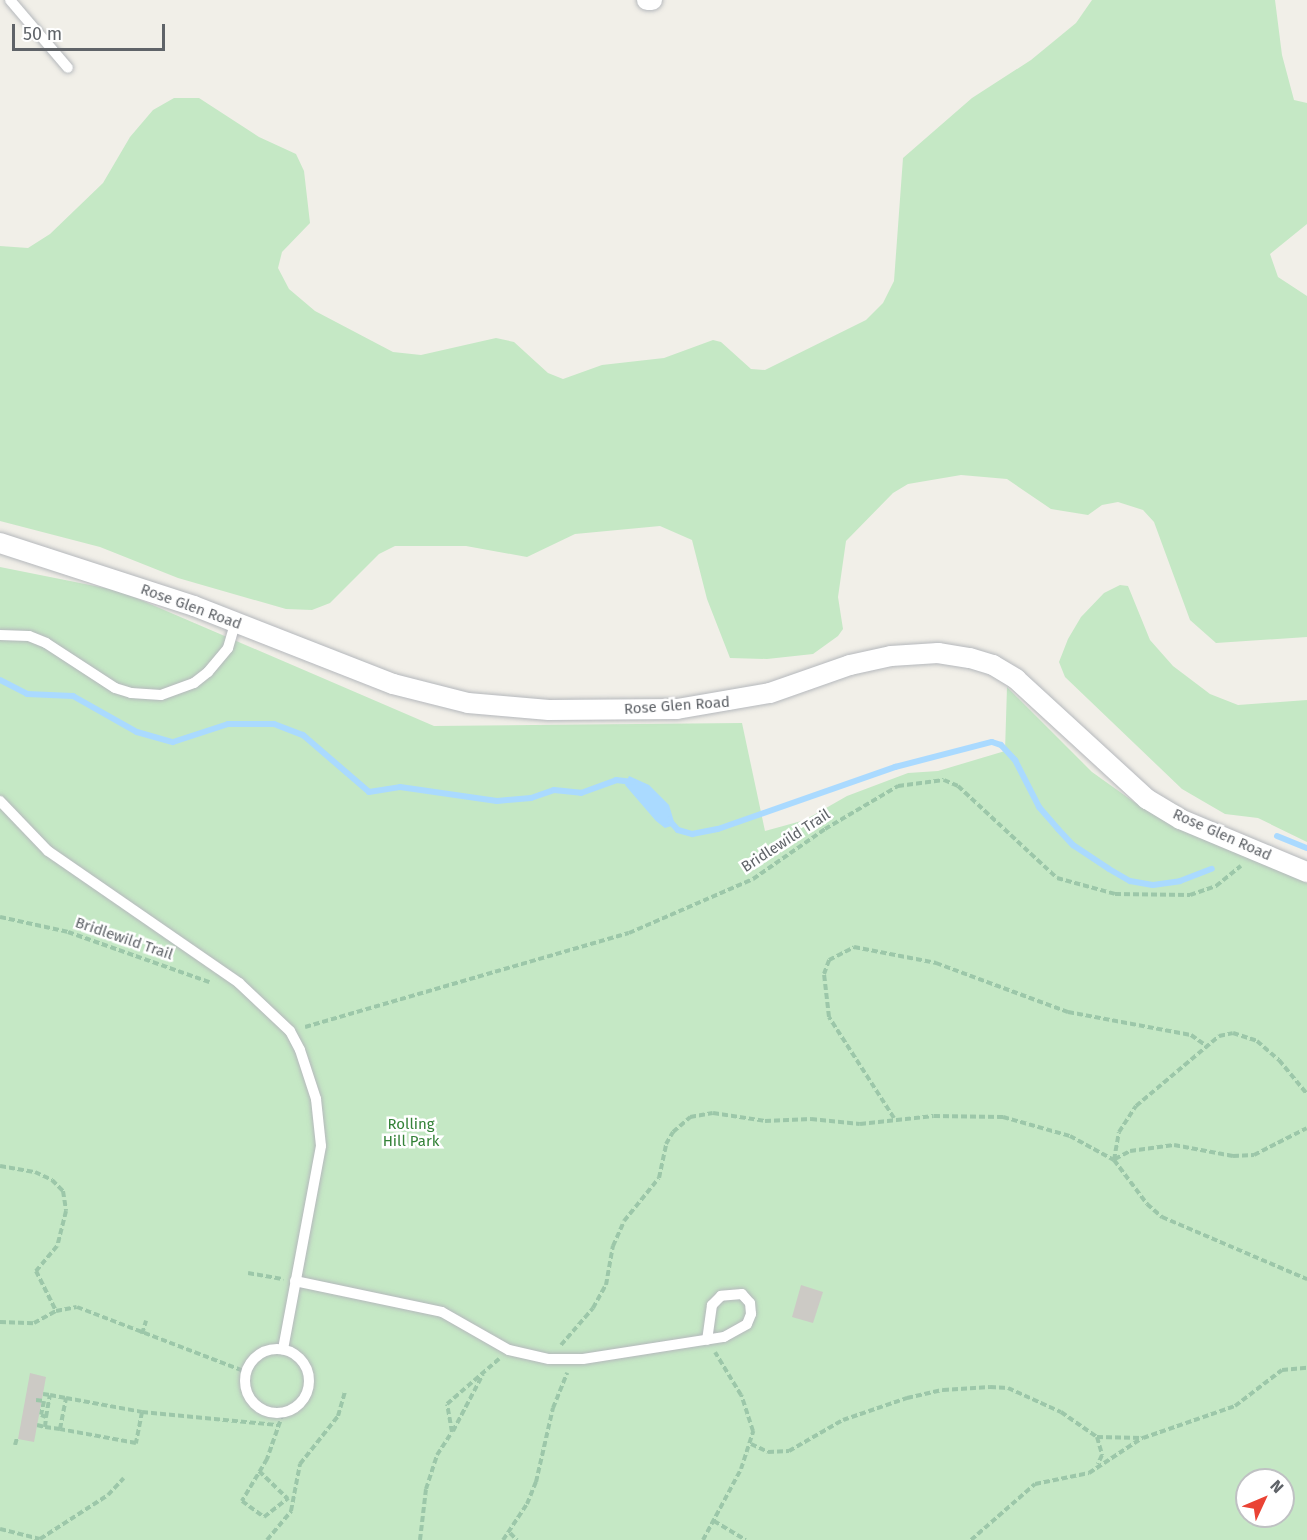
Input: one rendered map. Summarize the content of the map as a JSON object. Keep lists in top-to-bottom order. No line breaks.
{"streets":{"street":["Rose Glen Road"],"path":["Bridlewild Trail"]},"crossings":[["Rose Glen Road","Bridlewild Trail"]],"parks":["Rolling Hill Park"],"scale_bar":"50 m","north":"top right"}
